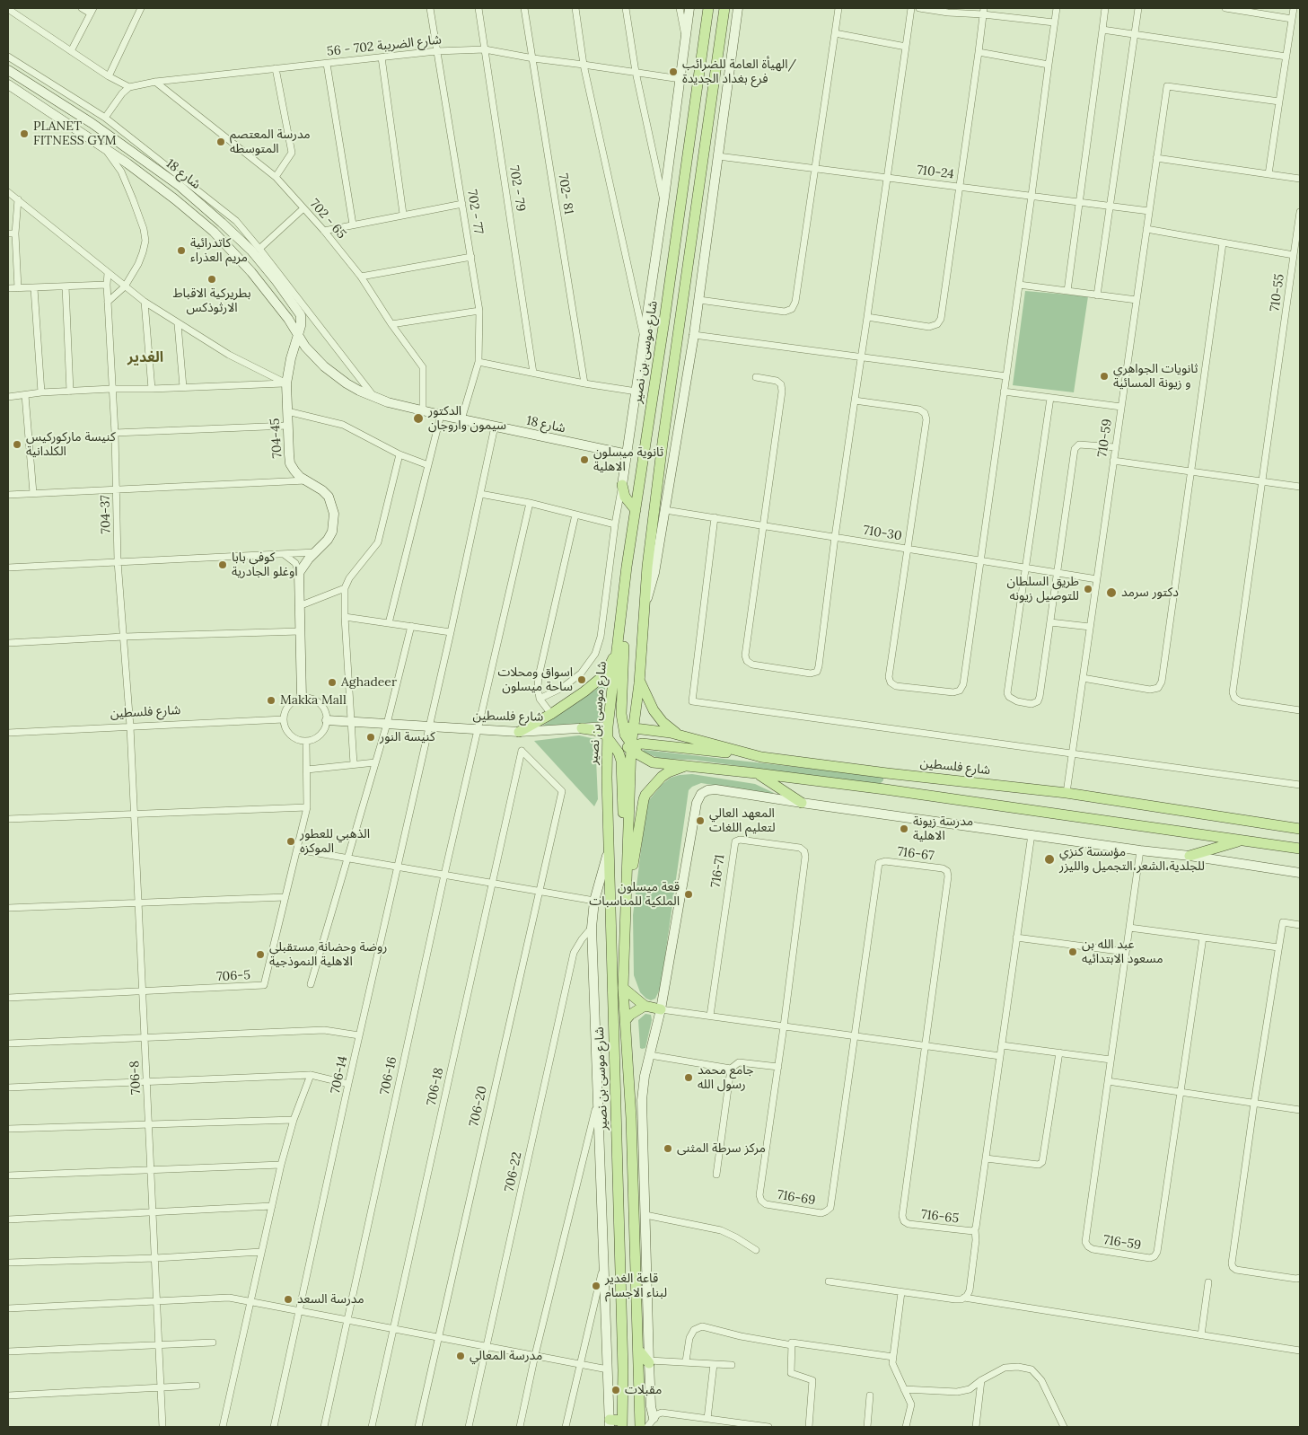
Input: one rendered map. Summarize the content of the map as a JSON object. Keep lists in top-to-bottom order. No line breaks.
{"streets":{"main road":["شارع موسى بن نصير","شارع فلسطين"],"street":["شارع الضريبة 702 - 56","710-24","شارع 18","702 - 79","702- 81","702 - 77","702 - 65","710-55","704-45","710-59","704-37","710-30","716-67","716-71","706-5","706-14","706-16","706-8","706-18","706-20","706-22","716-69","716-65","716-59"]},"crossings":[["شارع الضريبة 702 - 56","702 - 79"],["شارع الضريبة 702 - 56","702- 81"],["شارع الضريبة 702 - 56","702 - 77"],["شارع الضريبة 702 - 56","702 - 65"],["710-24","710-59"],["شارع 18","702 - 77"],["شارع 18","702 - 65"],["شارع 18","704-45"],["شارع 18","706-14"],["شارع موسى بن نصير","شارع فلسطين"],["710-59","710-30"],["710-59","شارع فلسطين"],["704-37","شارع فلسطين"],["704-37","706-8"],["شارع فلسطين","706-5"],["شارع فلسطين","706-14"],["شارع فلسطين","706-16"],["شارع فلسطين","706-8"],["716-67","716-69"],["716-67","716-65"],["716-71","716-69"],["706-5","706-8"],["706-18","706-20"]],"districts":["الغدير"],"places":["الهيأة العامة للضرائب/ فرع بغداد الجديدة","PLANET FITNESS GYM","مدرسة المعتصم المتوسطه","كاتدرائية مريم العذراء","بطريركية الاقباط الارثوذكس","ثانويات الجواهري و زيونة المسائية","الدكتور سيمون واروجان","كنيسة ماركوركيس الكلدانية","ثانوية ميسلون الاهلية","كوفي بابا اوغلو الجادرية","طريق السلطان للتوصيل زيونه","دكتور سرمد","اسواق ومحلات ساحة ميسلون","Aghadeer","Makka Mall","كنيسة النور","المعهد العالي لتعليم اللغات","مدرسة زيونة الاهلية","الذهبي للعطور الموكزه","مؤسسة كنزي للجلدية،الشعر،التجميل والليزر","قعة ميسلون الملكية للمناسبات","عبد الله بن مسعود الابتدائيه","روضة وحضانة مستقبلي الاهلية النموذجية","جامع محمد رسول الله","مركز سرطة المثنى","قاعة الغدير لبناء الاجسام","مدرسة السعد","مدرسة المعالي","مقبلات"]}
